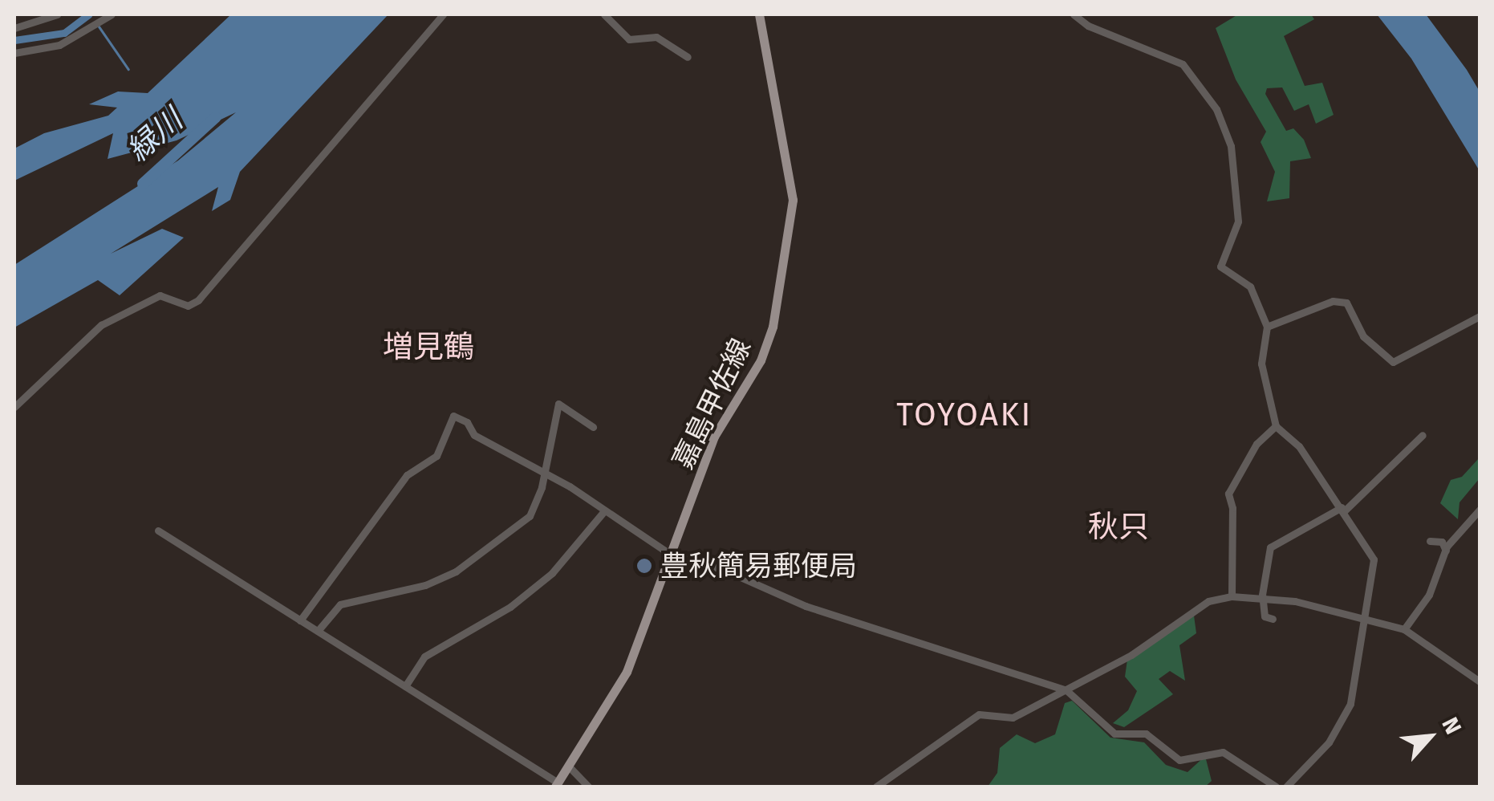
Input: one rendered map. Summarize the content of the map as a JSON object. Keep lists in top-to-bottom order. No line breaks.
{"streets":{"main road":["嘉島甲佐線"]},"districts":["増見鶴","TOYOAKI","秋只"],"water":["緑川"],"places":["豊秋簡易郵便局"],"north":"top right"}
